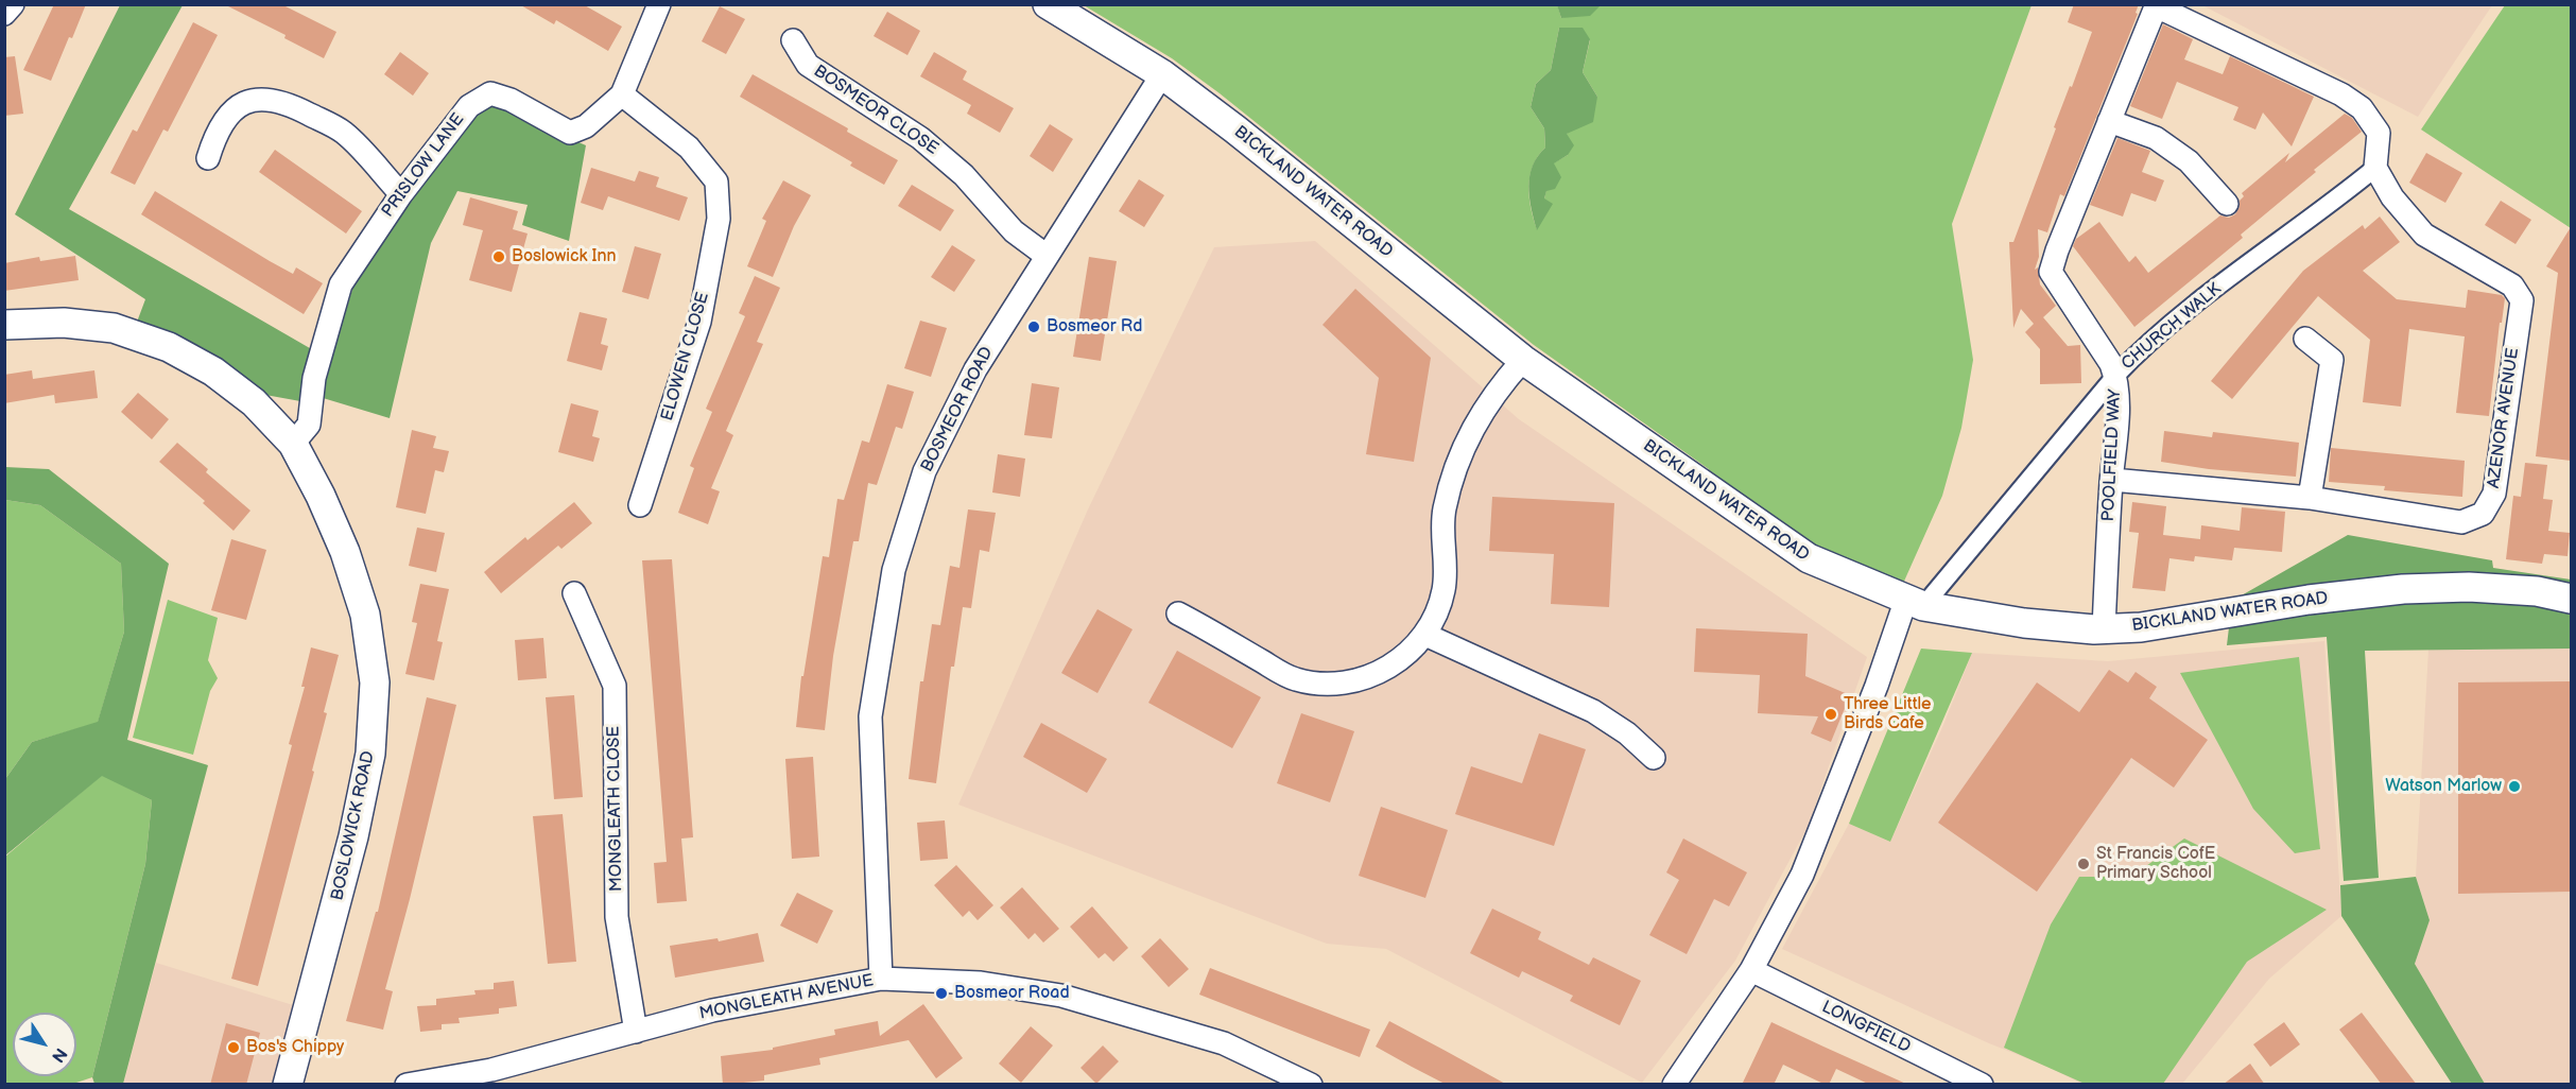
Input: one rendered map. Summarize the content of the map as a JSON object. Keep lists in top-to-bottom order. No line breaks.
{"streets":{"street":["BOSMEOR CLOSE","PRISLOW LANE","BICKLAND WATER ROAD","CHURCH WALK","ELOWEN CLOSE","BOSMEOR ROAD","AZENOR AVENUE","POOLFIELD WAY","MONGLEATH CLOSE","BOSLOWICK ROAD","MONGLEATH AVENUE","LONGFIELD"]},"crossings":[["BOSMEOR CLOSE","BOSMEOR ROAD"],["PRISLOW LANE","ELOWEN CLOSE"],["PRISLOW LANE","BOSLOWICK ROAD"],["BICKLAND WATER ROAD","CHURCH WALK"],["BICKLAND WATER ROAD","BOSMEOR ROAD"],["BICKLAND WATER ROAD","POOLFIELD WAY"],["CHURCH WALK","AZENOR AVENUE"],["CHURCH WALK","POOLFIELD WAY"],["BOSMEOR ROAD","MONGLEATH AVENUE"],["AZENOR AVENUE","POOLFIELD WAY"],["MONGLEATH CLOSE","MONGLEATH AVENUE"]],"places":["Boslowick Inn","Bosmeor Rd","Three Little Birds Cafe","Watson Marlow","St Francis CofE Primary School","Bosmeor Road","Bos's Chippy"],"north":"bottom right"}
